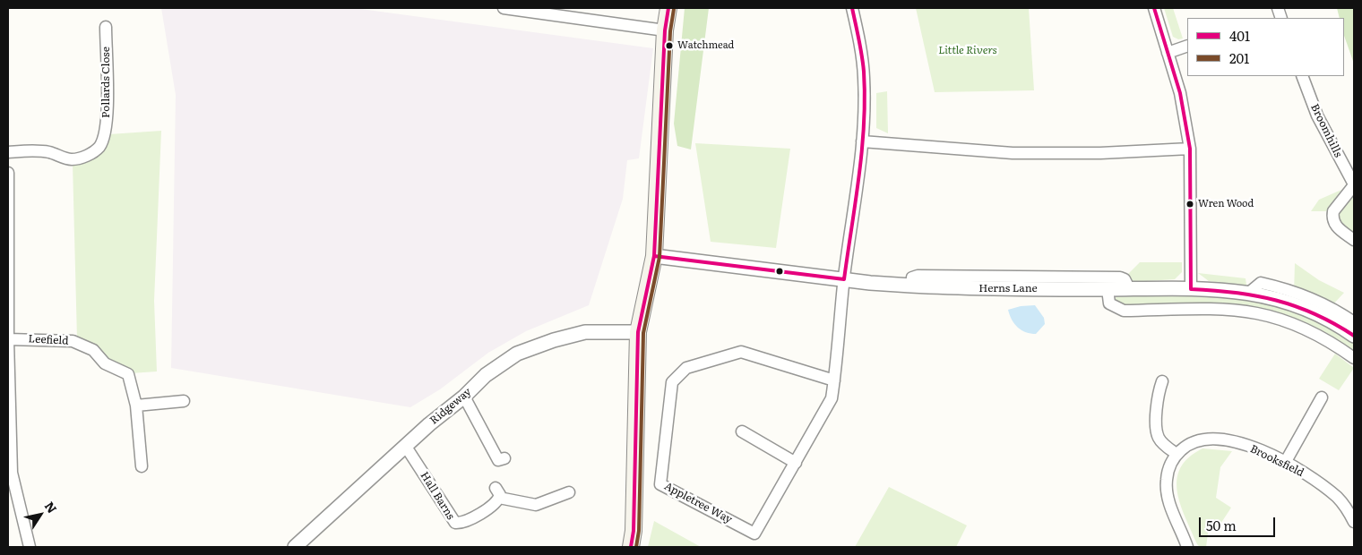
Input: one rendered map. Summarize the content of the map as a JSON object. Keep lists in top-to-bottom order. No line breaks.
{"streets":{"street":["Pollards Close","Broomhills","Herns Lane","Leefield","Ridgeway","Brooksfield","Hall Barns","Appletree Way"]},"crossings":[["Herns Lane","Appletree Way"],["Ridgeway","Hall Barns"]],"parks":["Little Rivers"],"places":["Watchmead","Wren Wood"],"lines":["transit line 401","transit line 201"],"legend":["401","201"],"scale_bar":"50 m","north":"top right"}
